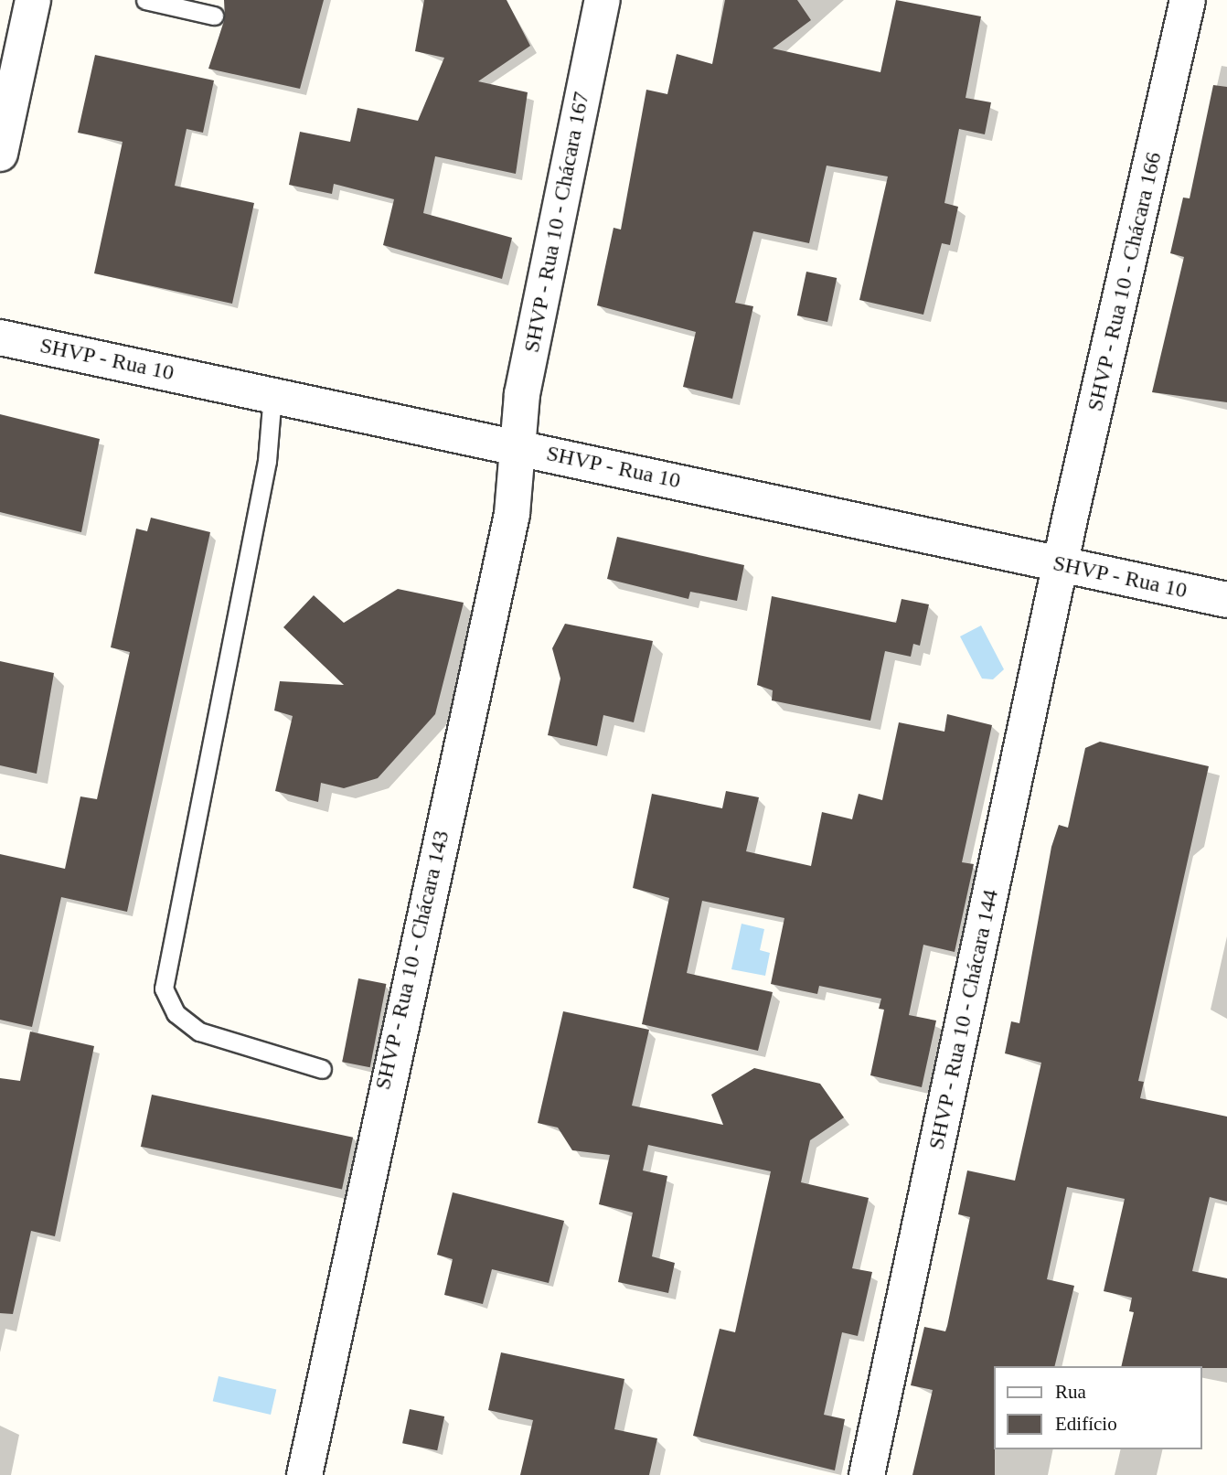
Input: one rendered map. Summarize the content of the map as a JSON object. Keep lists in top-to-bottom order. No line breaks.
{"streets":{"street":["SHVP - Rua 10 - Chácara 167","SHVP - Rua 10 - Chácara 166","SHVP - Rua 10","SHVP - Rua 10 - Chácara 143","SHVP - Rua 10 - Chácara 144"]},"crossings":[["SHVP - Rua 10 - Chácara 167","SHVP - Rua 10"],["SHVP - Rua 10 - Chácara 167","SHVP - Rua 10 - Chácara 143"],["SHVP - Rua 10 - Chácara 166","SHVP - Rua 10"],["SHVP - Rua 10 - Chácara 166","SHVP - Rua 10 - Chácara 144"],["SHVP - Rua 10","SHVP - Rua 10 - Chácara 143"],["SHVP - Rua 10","SHVP - Rua 10 - Chácara 144"]],"legend":["Rua","Edifício"]}
